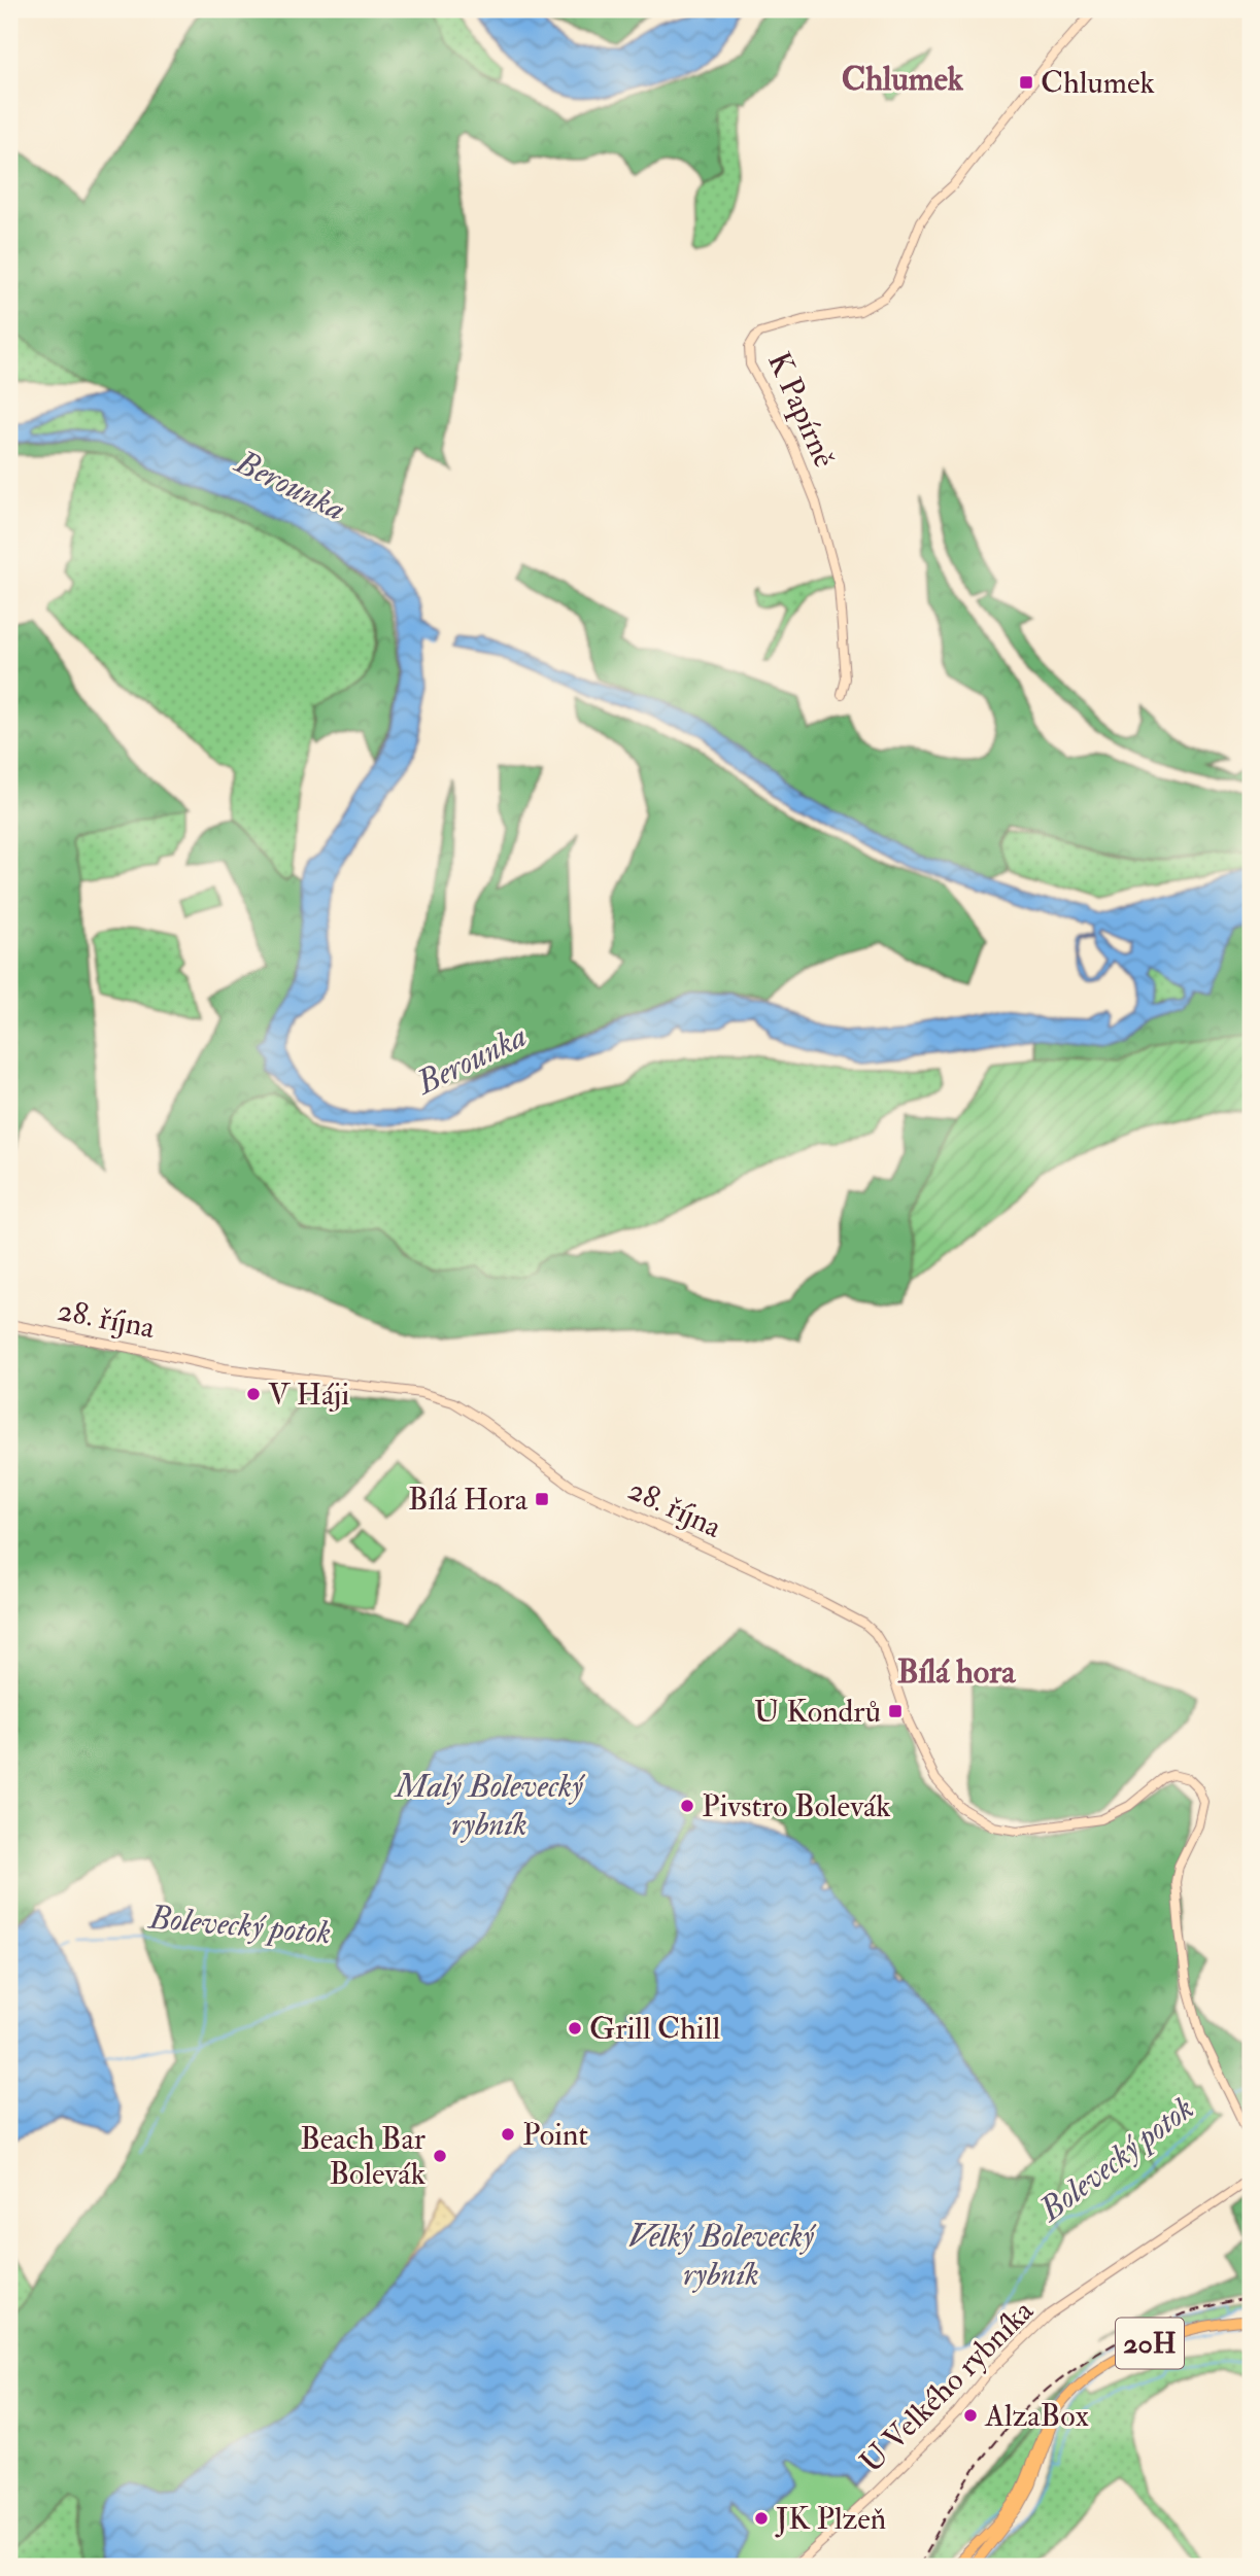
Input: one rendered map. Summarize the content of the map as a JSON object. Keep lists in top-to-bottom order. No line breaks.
{"streets":{"main road":["K Papírně","28. října","20H","U Velkého rybníka"]},"districts":["Chlumek","Bílá hora"],"water":["Berounka","Malý Bolevecký rybník","Bolevecký potok","Velký Bolevecký rybník"],"places":{"transit":["Chlumek","Bílá Hora","U Kondrů"],"other":["V Háji","Pivstro Bolevák","Grill Chill","Point","Beach Bar Bolevák","AlzaBox","JK Plzeň"]}}
